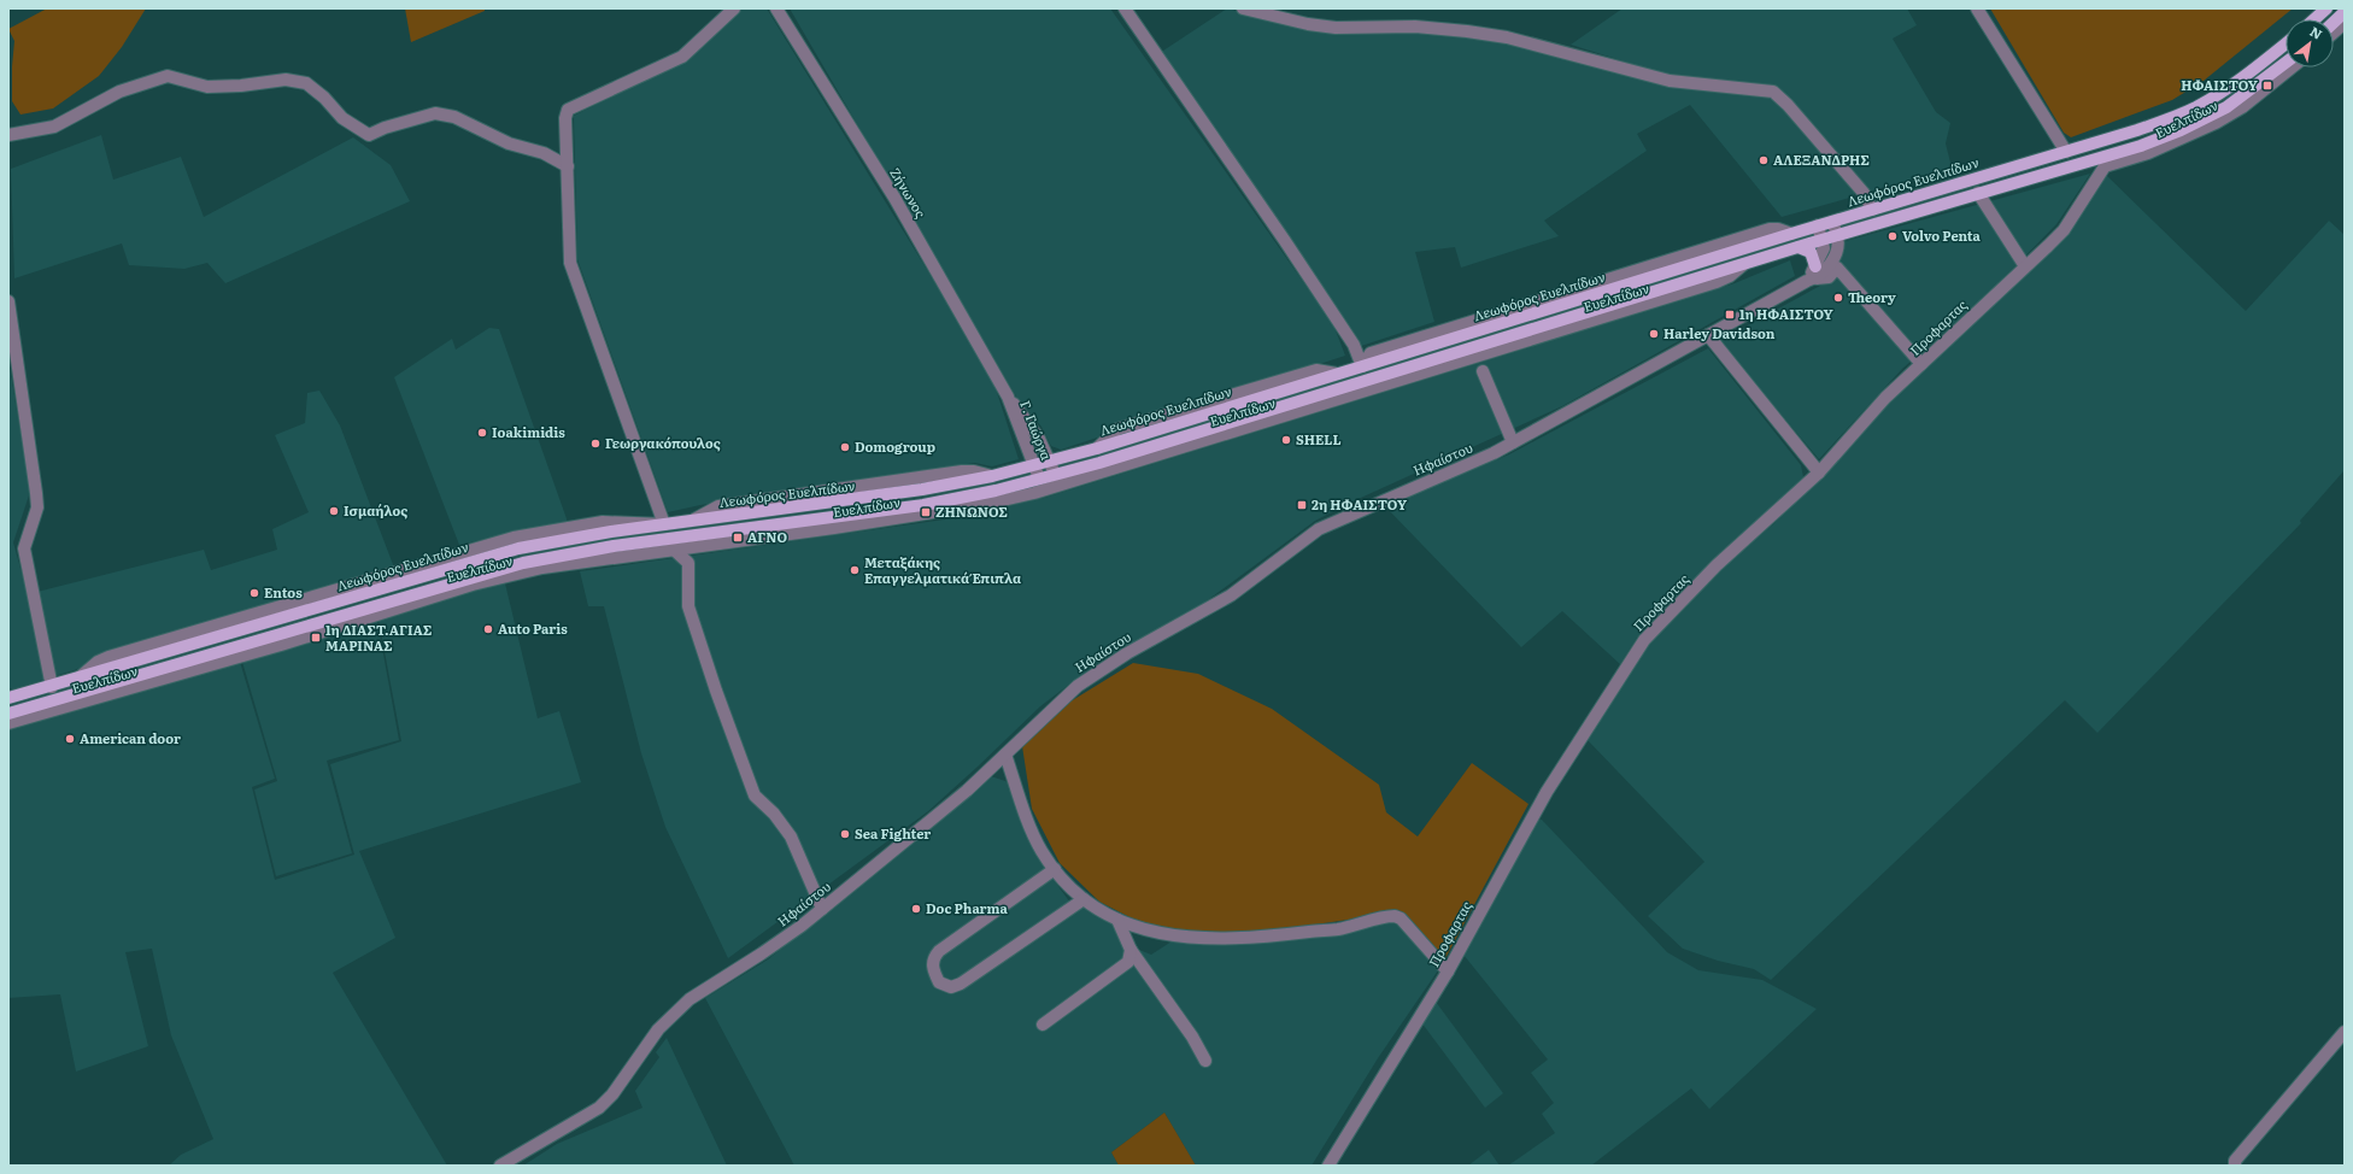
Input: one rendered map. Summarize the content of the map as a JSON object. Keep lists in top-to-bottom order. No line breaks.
{"streets":{"main road":["Λεωφόρος Ευελπίδων"],"street":["Ευελπίδων","Ζήνωνος","Προφαρτας","Γ. Γαώργα","Ηφαίστου"]},"crossings":[["Λεωφόρος Ευελπίδων","Γ. Γαώργα"],["Ζήνωνος","Γ. Γαώργα"]],"places":{"transit":["ΗΦΑΙΣΤΟΥ","1η ΗΦΑΙΣΤΟΥ","2η ΗΦΑΙΣΤΟΥ","ΖΗΝΩΝΟΣ","ΑΓΝΟ","1η ΔΙΑΣΤ.ΑΓΙΑΣ ΜΑΡΙΝΑΣ"],"other":["ΑΛΕΞΑΝΔΡΗΣ","Volvo Penta","Theory","Harley Davidson","Ioakimidis","SHELL","Γεωργακόπουλος","Domogroup","Ισμαήλος","Μεταξάκης Επαγγελματικά Έπιπλα","Entos","Auto Paris","American door","Sea Fighter","Doc Pharma"]},"north":"top right"}
